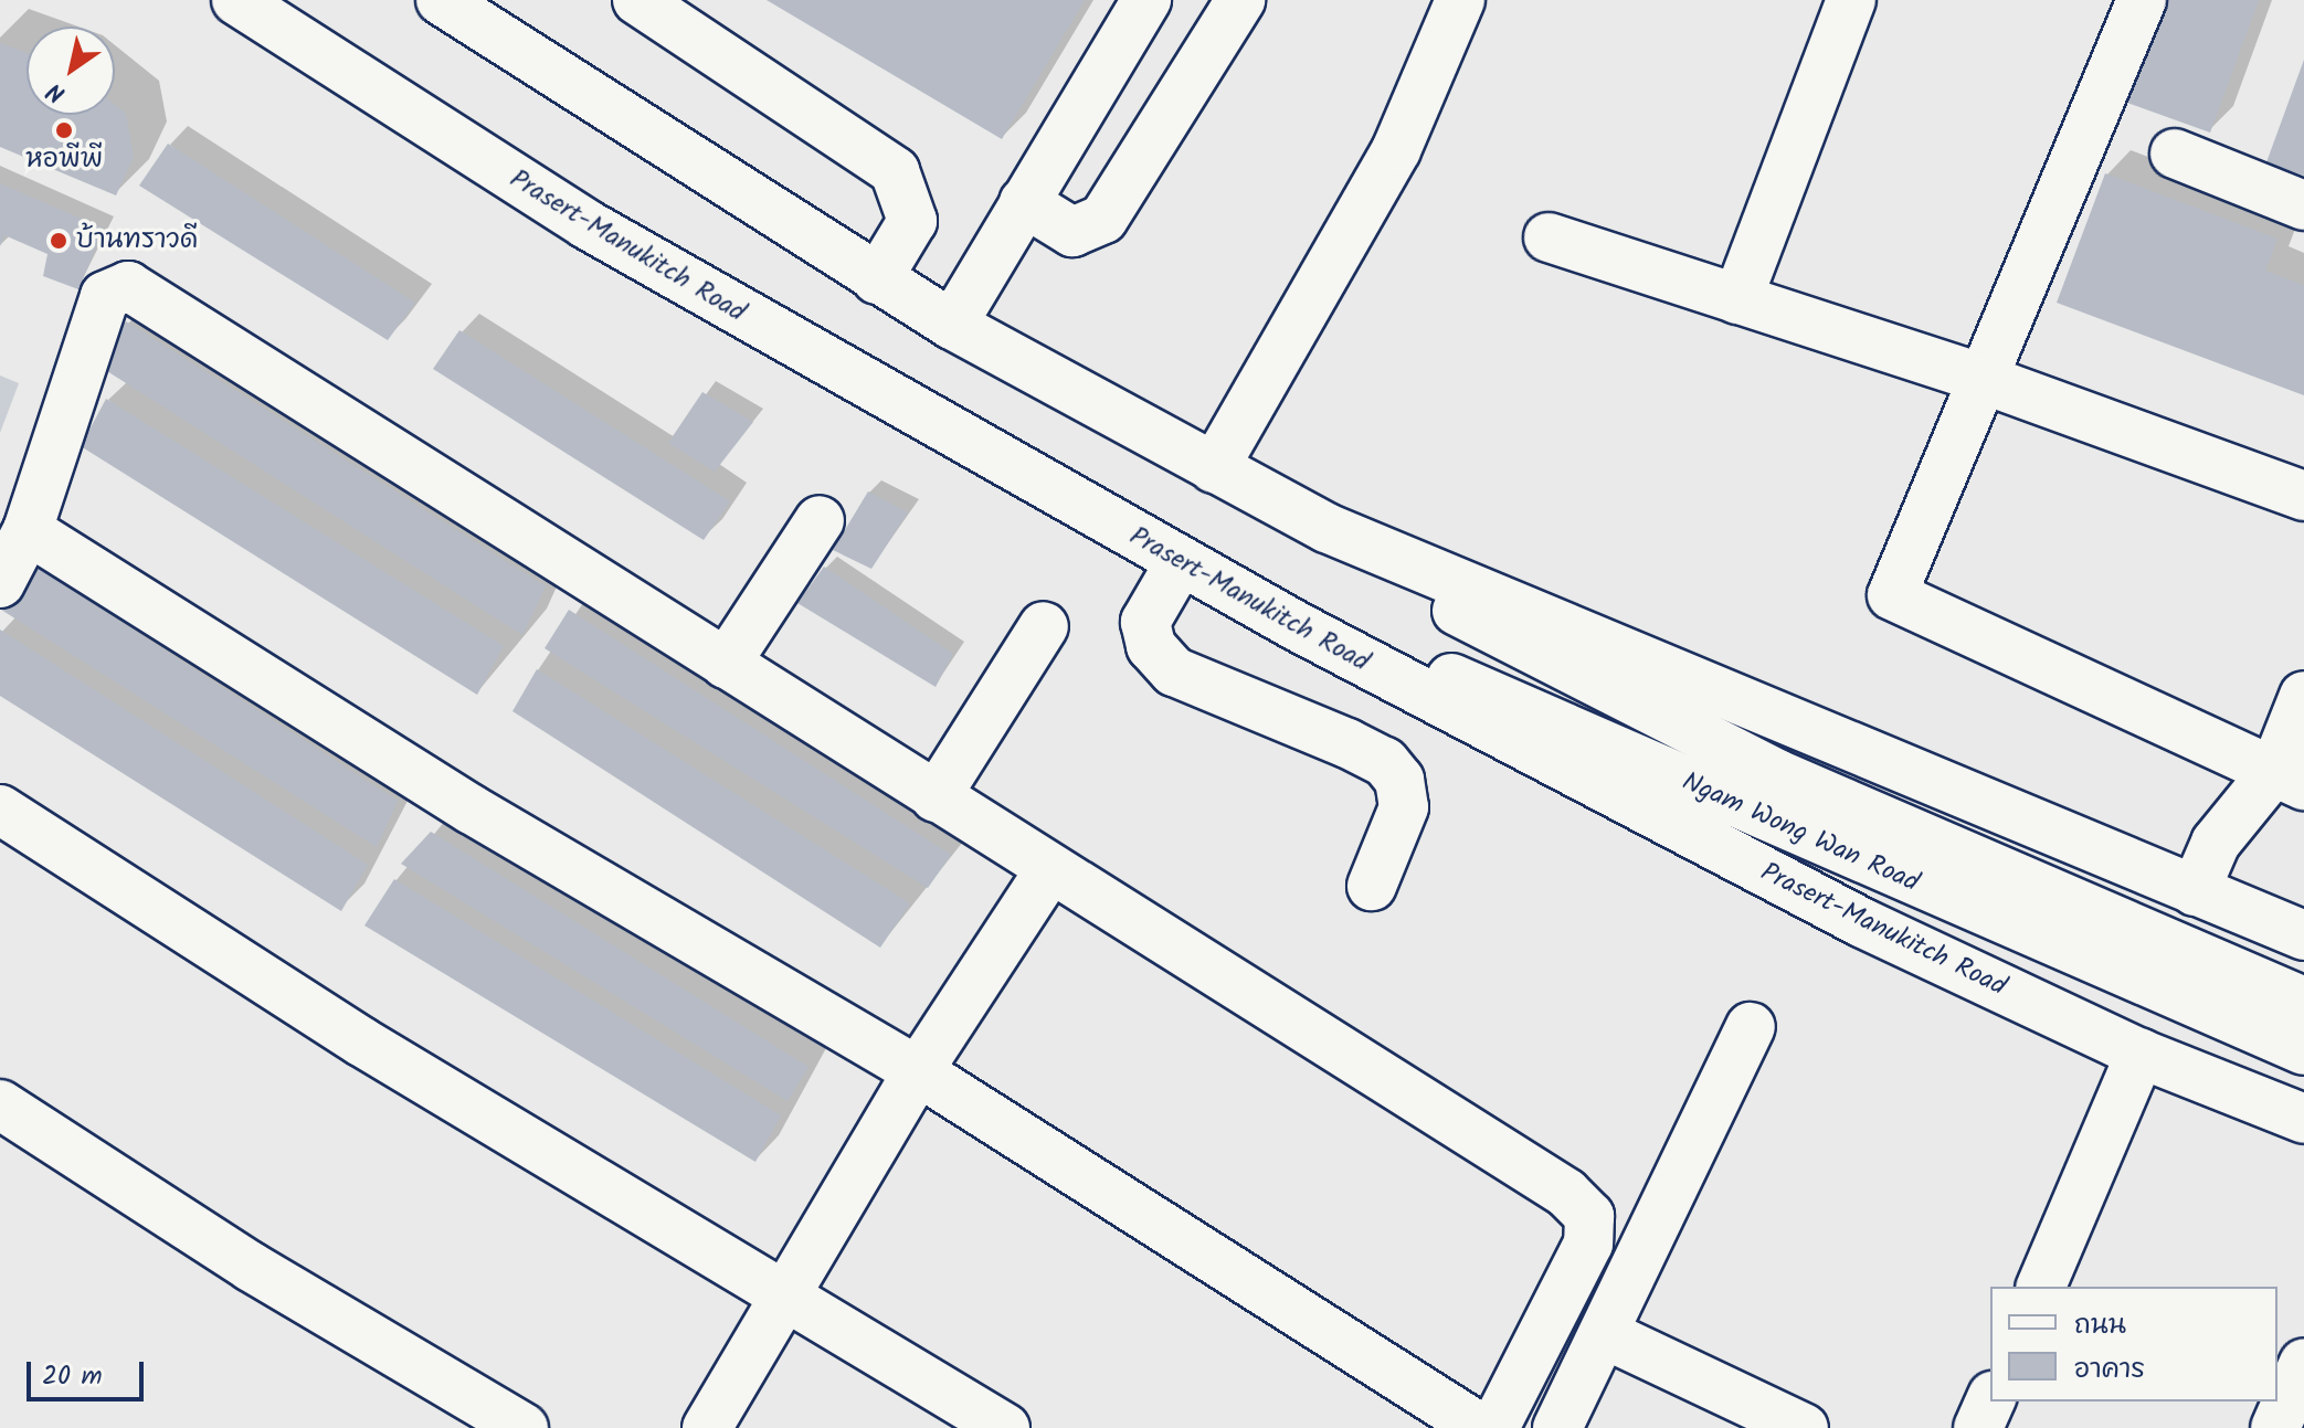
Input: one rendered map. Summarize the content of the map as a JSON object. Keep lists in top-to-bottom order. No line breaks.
{"streets":{"street":["Prasert-Manukitch Road","Ngam Wong Wan Road"]},"crossings":[["Prasert-Manukitch Road","Ngam Wong Wan Road"]],"places":["หอพีพี","บ้านทราวดี"],"legend":["ถนน","อาคาร"],"scale_bar":"20 m","north":"bottom left"}
